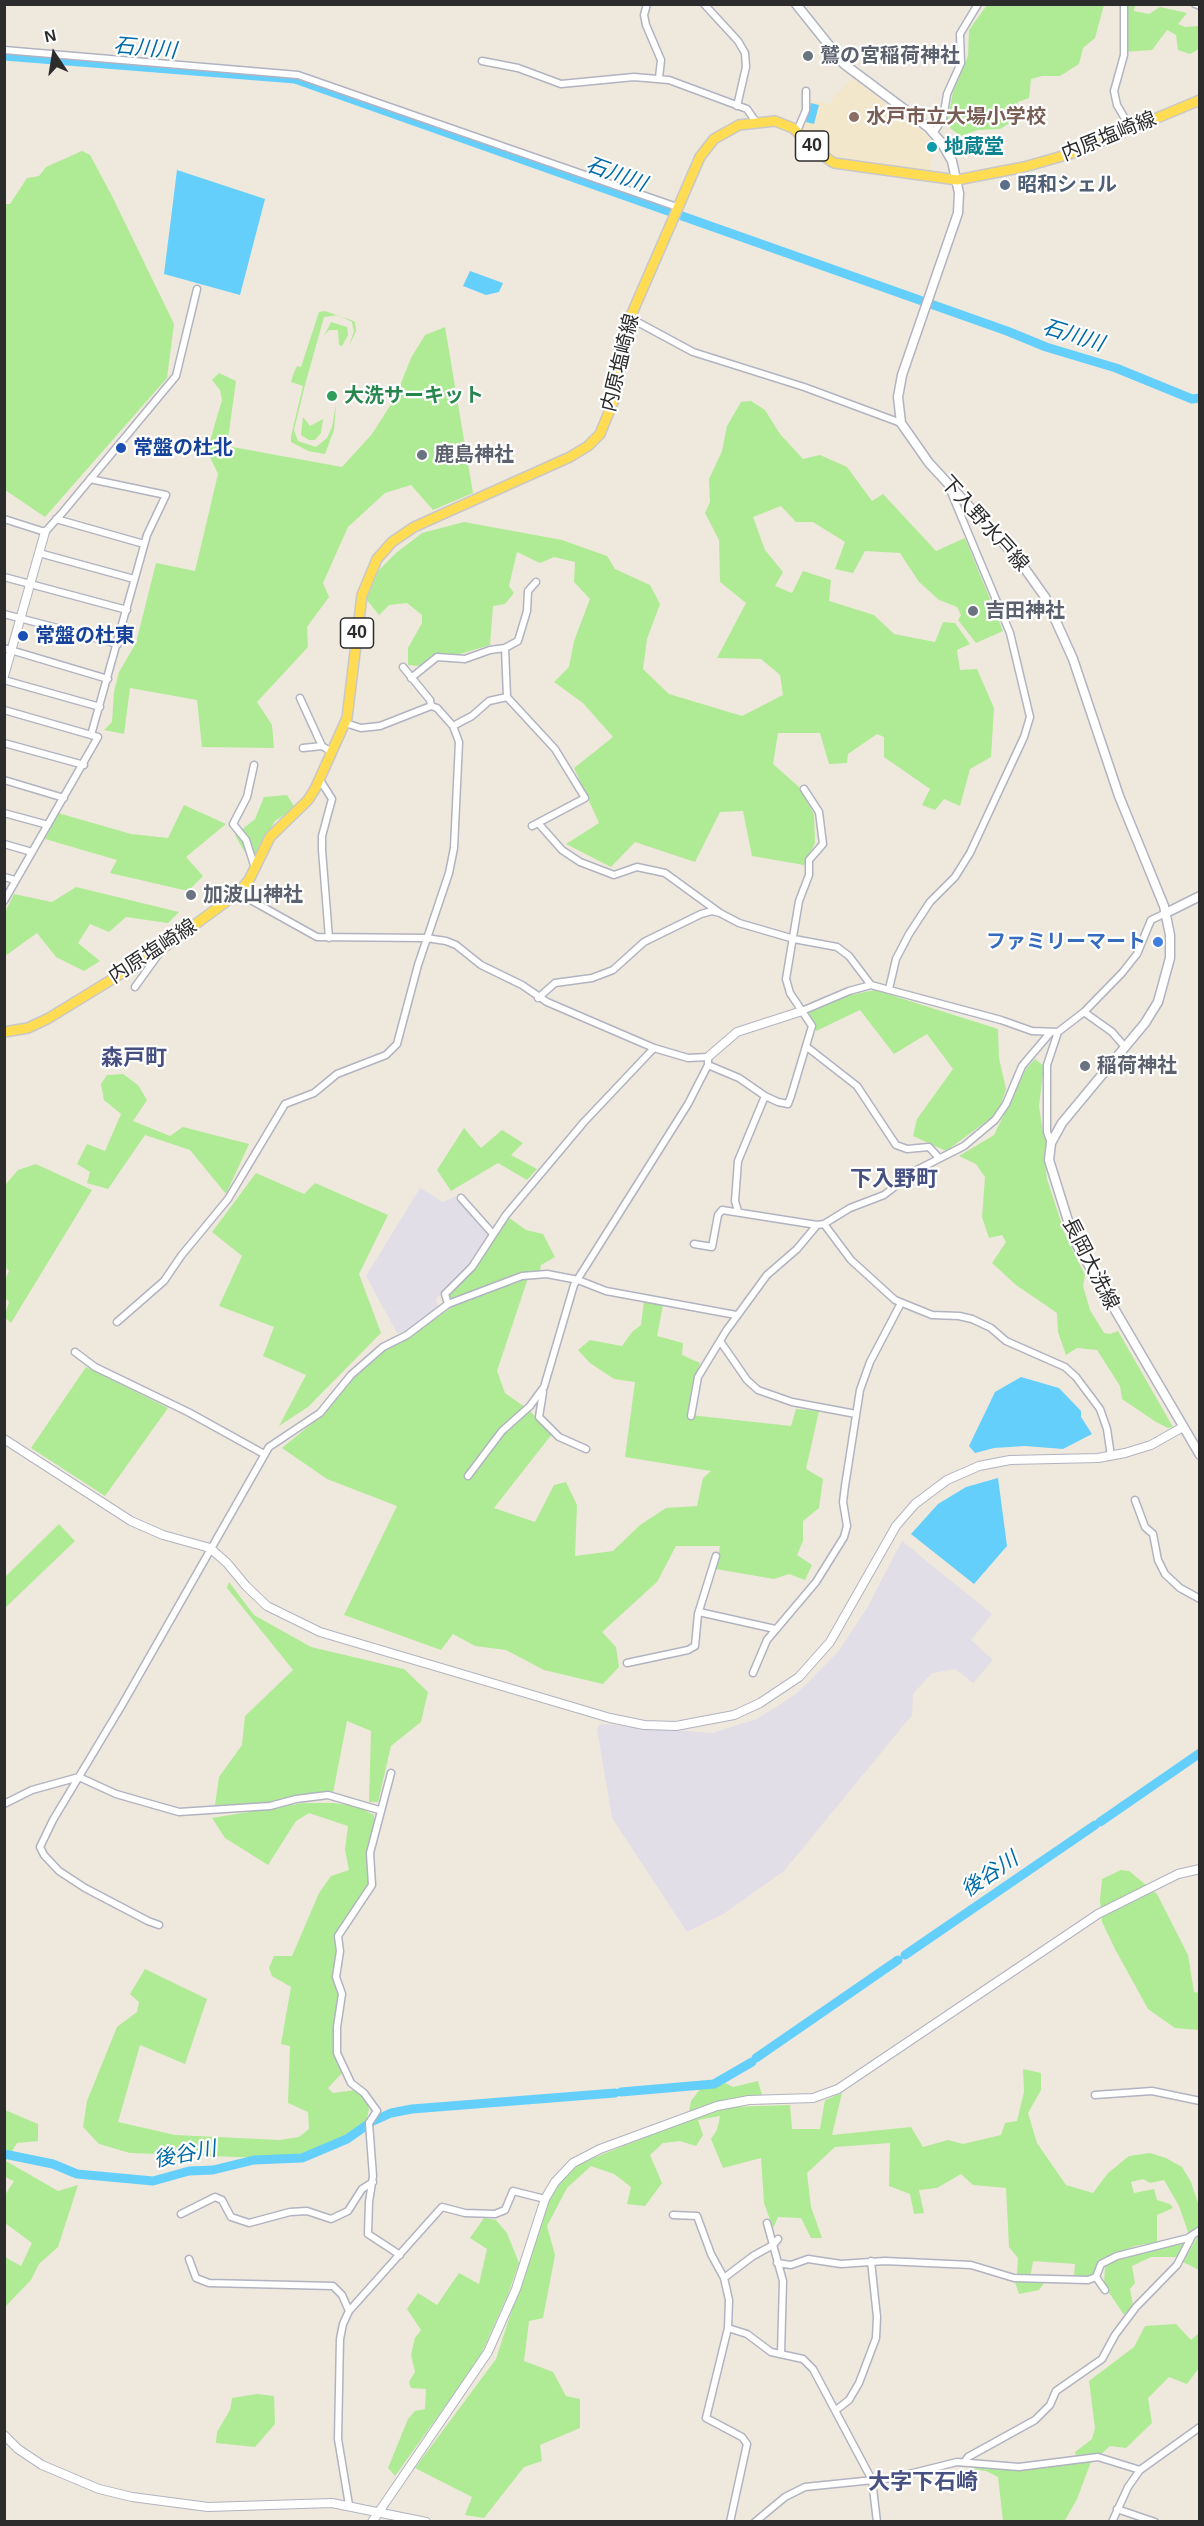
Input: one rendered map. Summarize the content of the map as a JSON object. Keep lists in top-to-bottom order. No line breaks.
{"streets":{"main road":["内原塩崎線","40","下入野水戸線","長岡大洗線"]},"crossings":[["内原塩崎線","下入野水戸線"]],"districts":["森戸町","下入野町","大字下石崎"],"water":["石川川","後谷川"],"places":["鷲の宮稲荷神社","水戸市立大場小学校","地蔵堂","昭和シェル","大洗サーキット","常盤の杜北","鹿島神社","吉田神社","常盤の杜東","加波山神社","ファミリーマート","稲荷神社"],"north":"top"}
